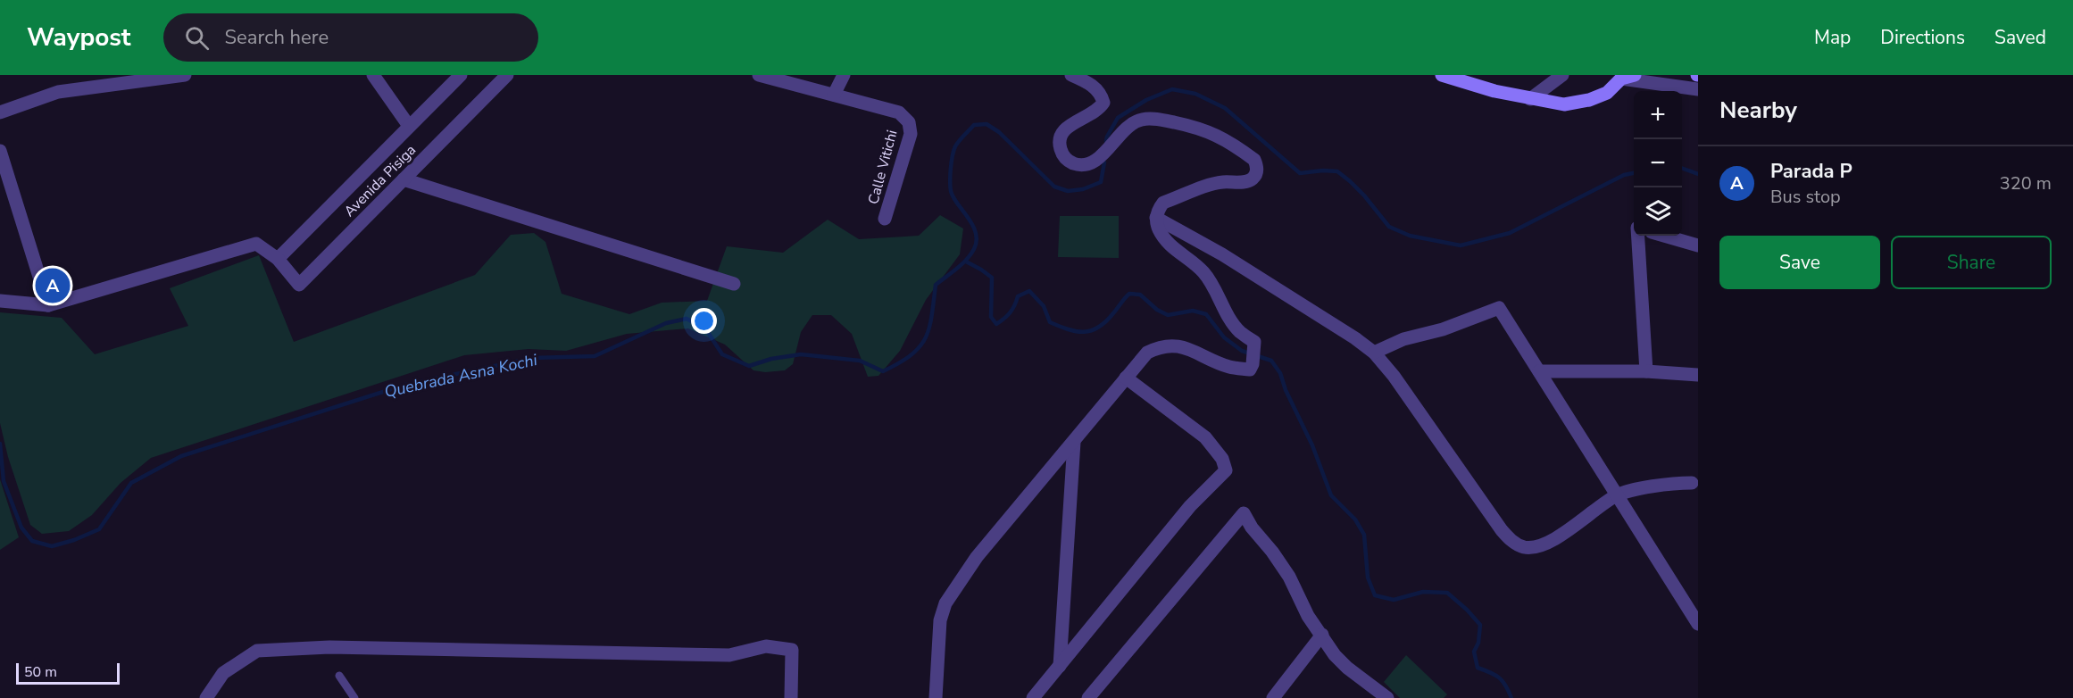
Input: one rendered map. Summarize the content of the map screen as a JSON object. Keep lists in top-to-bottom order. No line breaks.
{"streets":{"street":["Calle Vitichi","Avenida Pisiga"]},"water":["Quebrada Asna Kochi"],"scale_bar":"50 m","page":{"header":"Waypost","search":"Search here","nav":["Map","Directions","Saved"],"heading":"Nearby","map_buttons":["+","−"],"list":[{"mark":"A","name":"Parada P","note":"Bus stop","value":"320 m"}],"buttons":["Save","Share"],"pins":"A","scale":"50 m"}}
